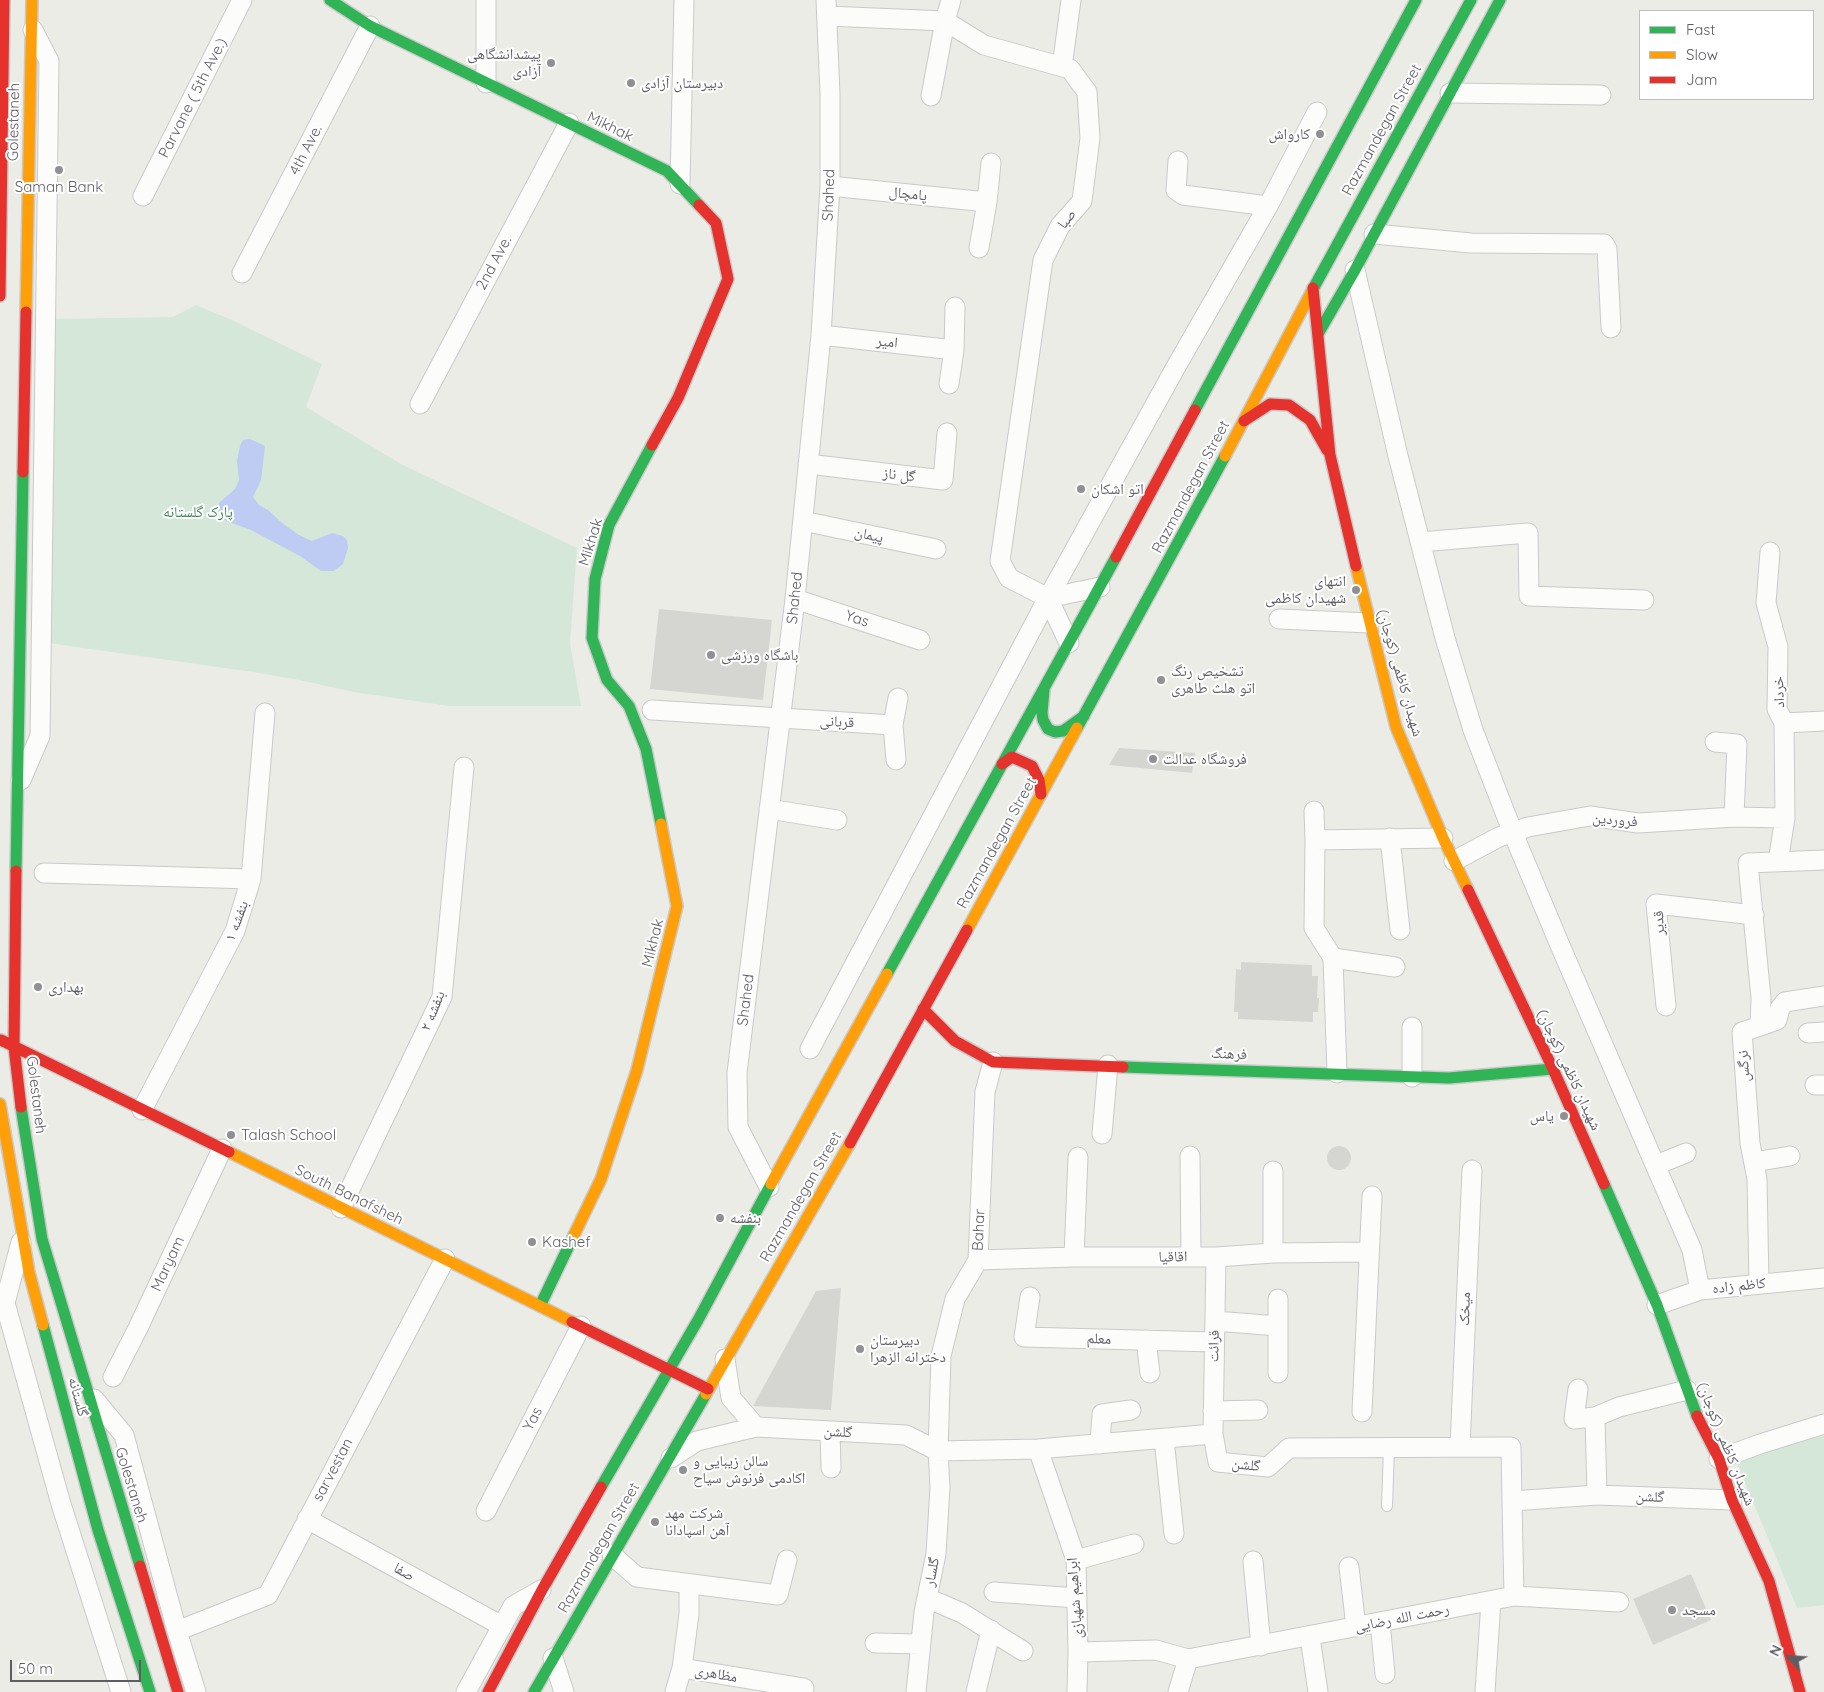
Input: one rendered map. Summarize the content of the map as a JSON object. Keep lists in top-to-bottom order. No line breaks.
{"streets":{"main road":["Golestaneh","Mikhak","Razmandegan Street","شهیدان کاظمی (کوجان)","فرهنگ","South Banafsheh","گلستانه"],"street":["Parvane ( 5th Ave.)","4th Ave.","پامچال","Shahed","صبا","2nd Ave.","امیر","گل ناز","پیمان","Yas","خرداد","قربانی","فروردین","بنفشه ۱","قدیر","بنفشه ۲","نرگس","Bahar","اقاقیا","Maryam","کاظم زاده","میخک","معلم","قرائت","گلشن","sarvestan","صفا","گلسار","ابراهیم شهبازی","رحمت الله رضایی","مظاهری"]},"crossings":[["Golestaneh","South Banafsheh"],["Mikhak","4th Ave."],["Mikhak","2nd Ave."],["Mikhak","South Banafsheh"],["Razmandegan Street","Shahed"],["Razmandegan Street","فرهنگ"],["Razmandegan Street","South Banafsheh"],["Razmandegan Street","گلشن"],["پامچال","Shahed"],["Shahed","صبا"],["Shahed","امیر"],["Shahed","گل ناز"],["Shahed","پیمان"],["Shahed","Yas"],["Shahed","قربانی"],["Yas","South Banafsheh"],["شهیدان کاظمی (کوجان)","فروردین"],["شهیدان کاظمی (کوجان)","فرهنگ"],["شهیدان کاظمی (کوجان)","کاظم زاده"],["شهیدان کاظمی (کوجان)","گلشن"],["خرداد","فروردین"],["بنفشه ۱","South Banafsheh"],["بنفشه ۲","South Banafsheh"],["فرهنگ","Bahar"],["نرگس","کاظم زاده"],["South Banafsheh","Maryam"],["South Banafsheh","sarvestan"],["Bahar","اقاقیا"],["Bahar","گلشن"],["Bahar","گلسار"],["اقاقیا","قرائت"],["میخک","گلشن"],["معلم","قرائت"],["قرائت","گلشن"],["گلشن","گلسار"],["گلشن","ابراهیم شهبازی"],["sarvestan","صفا"],["ابراهیم شهبازی","رحمت الله رضایی"]],"parks":["پارک گلستانه"],"places":["پیشدانشگاهی آزادی","دبیرستان آزادی","کارواش","Saman Bank","اتو اشکان","انتهای شهیدان کاظمی","باشگاه ورزشی","تشخیص رنگ اتو هلث طاهری","فروشگاه عدالت","بهداری","یاس","Talash School","بنفشه","Kashef","دبيرستان دخترانه الزهرا","سالن زیبایی و اکادمی فرنوش سیاح","شرکت مهد آهن اسپادانا","مسجد"],"legend":["Fast","Slow","Jam"],"scale_bar":"50 m","north":"top left"}
